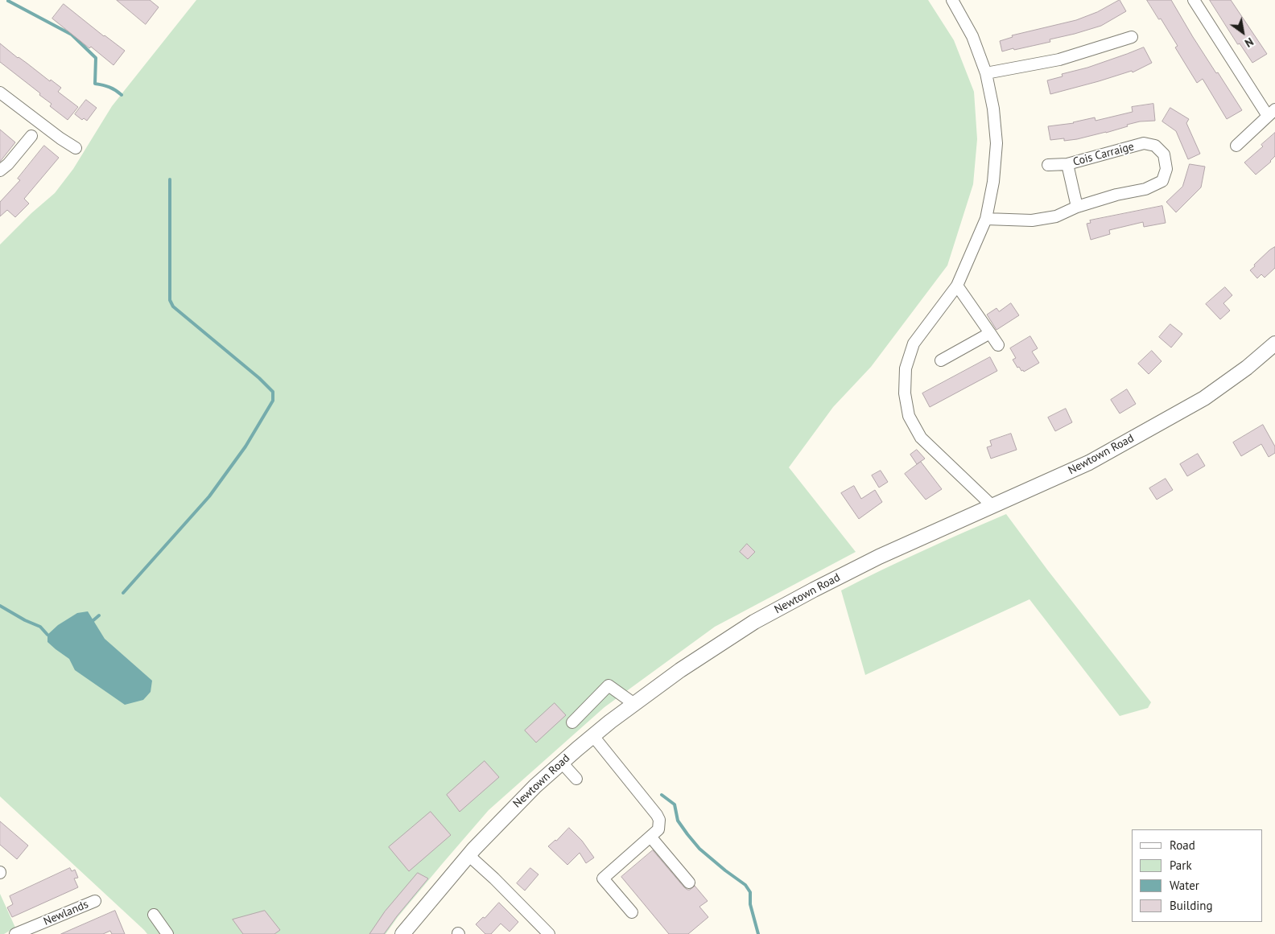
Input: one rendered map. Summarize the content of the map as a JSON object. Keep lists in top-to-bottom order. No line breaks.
{"streets":{"main road":["Newtown Road"],"street":["Cois Carraige","Newlands"]},"legend":["Road","Park","Water","Building"],"north":"bottom right"}
